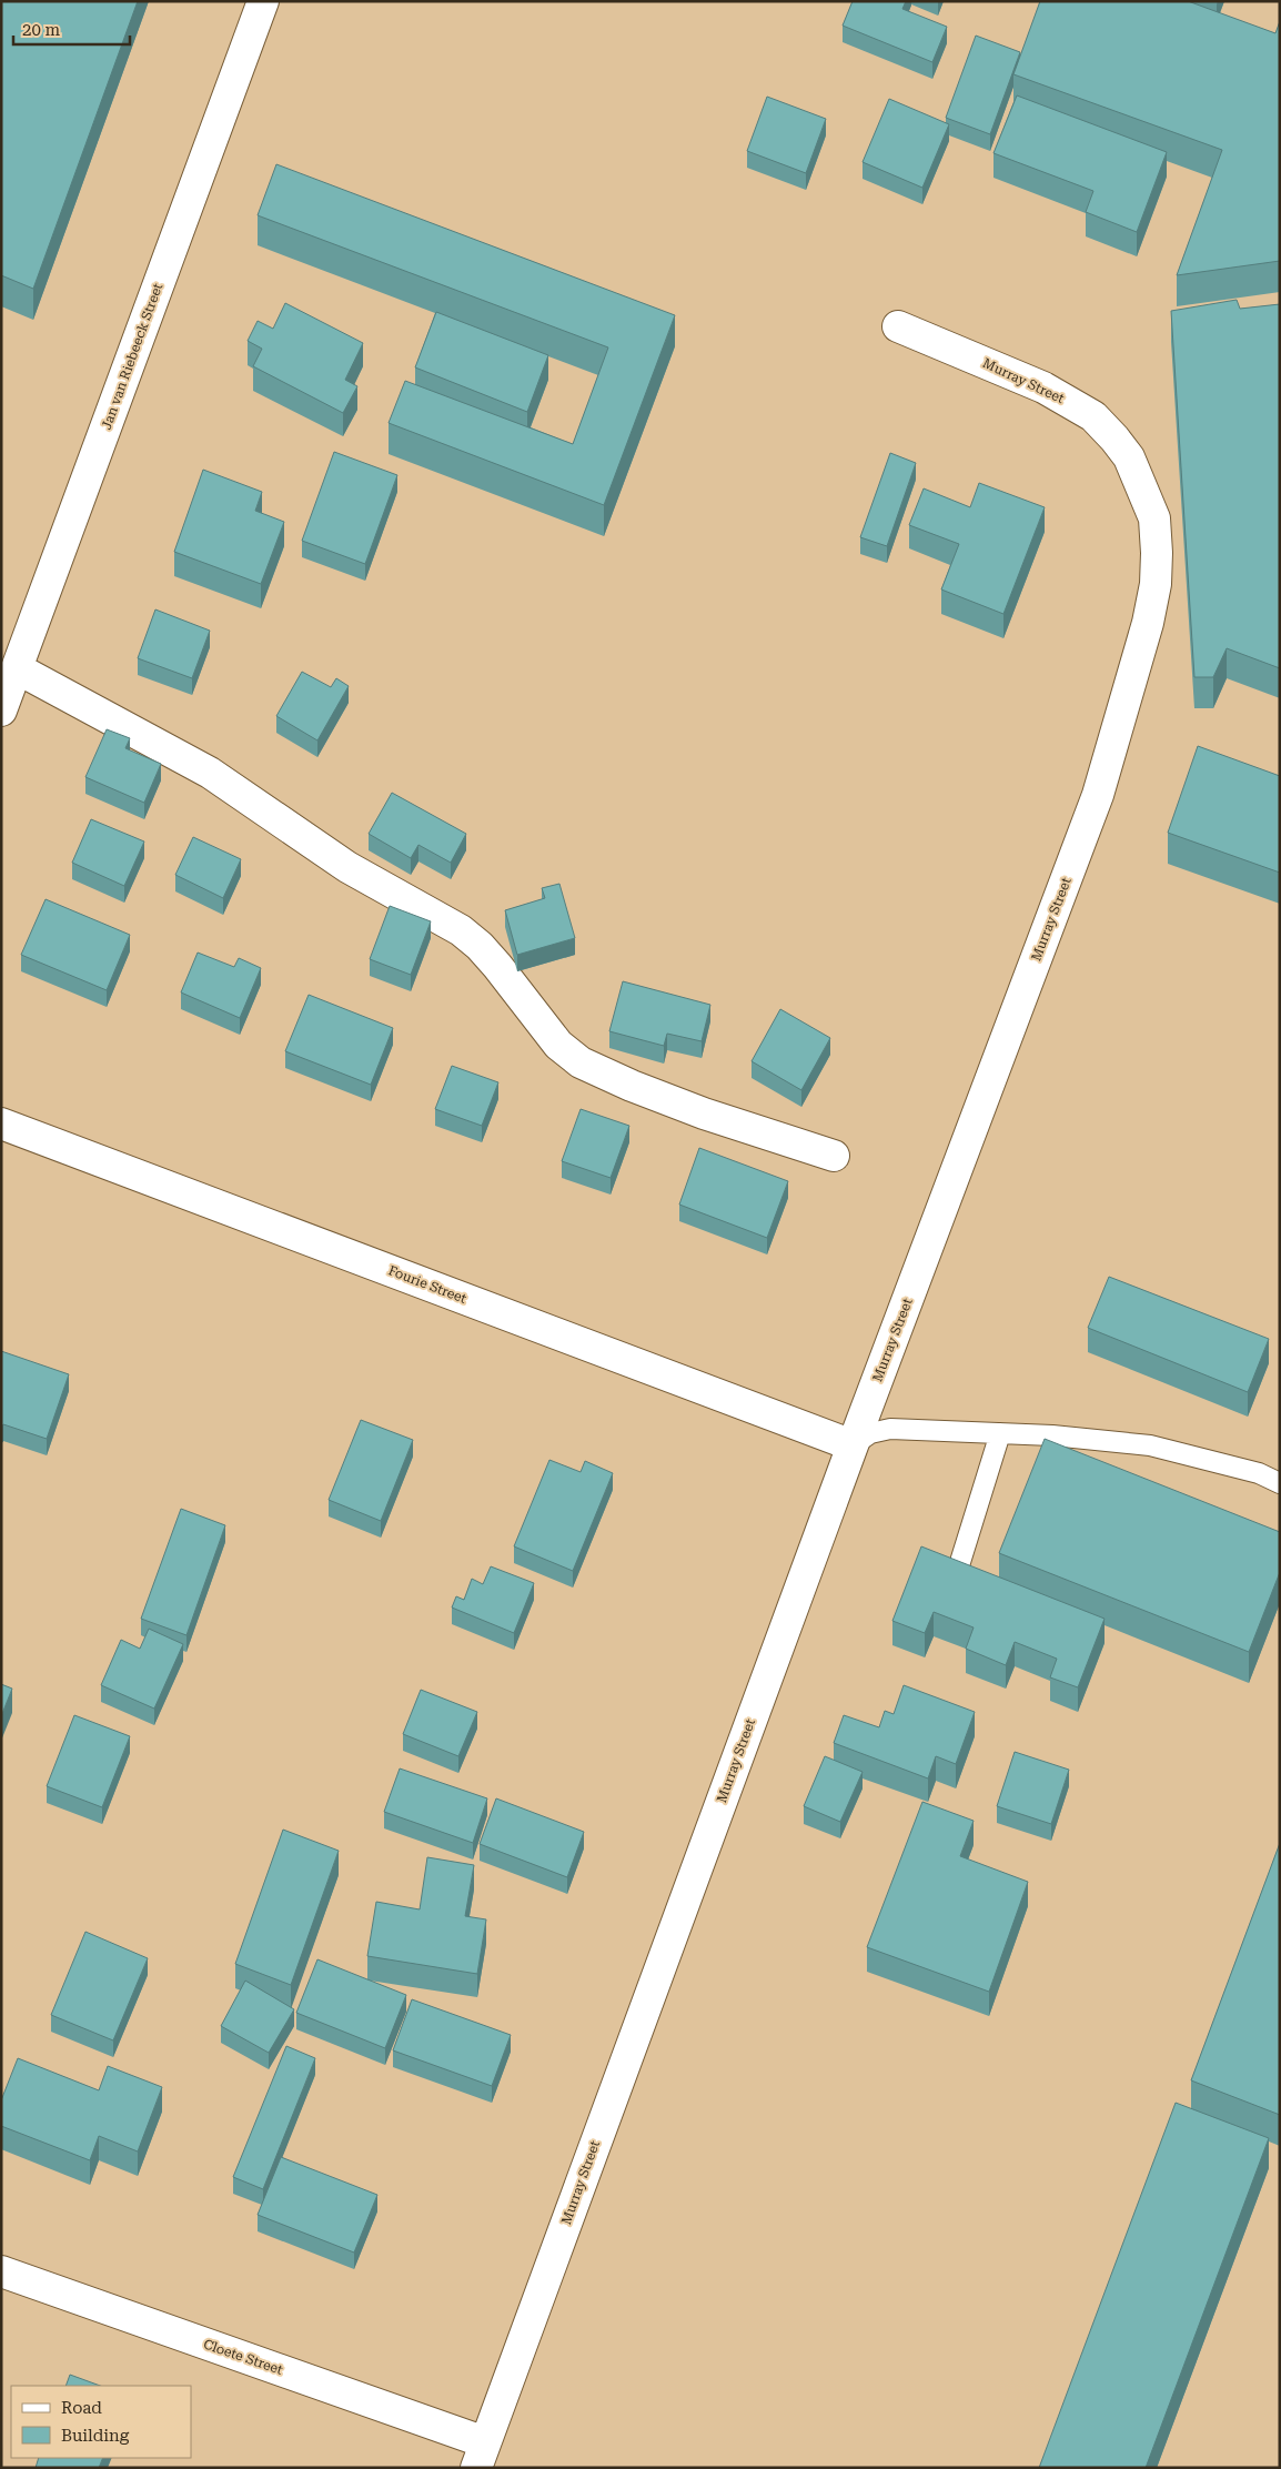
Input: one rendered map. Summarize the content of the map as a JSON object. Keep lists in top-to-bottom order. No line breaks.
{"streets":{"street":["Jan van Riebeeck Street","Murray Street","Fourie Street","Cloete Street"]},"crossings":[["Murray Street","Fourie Street"],["Murray Street","Cloete Street"]],"legend":["Road","Building"],"scale_bar":"20 m"}
